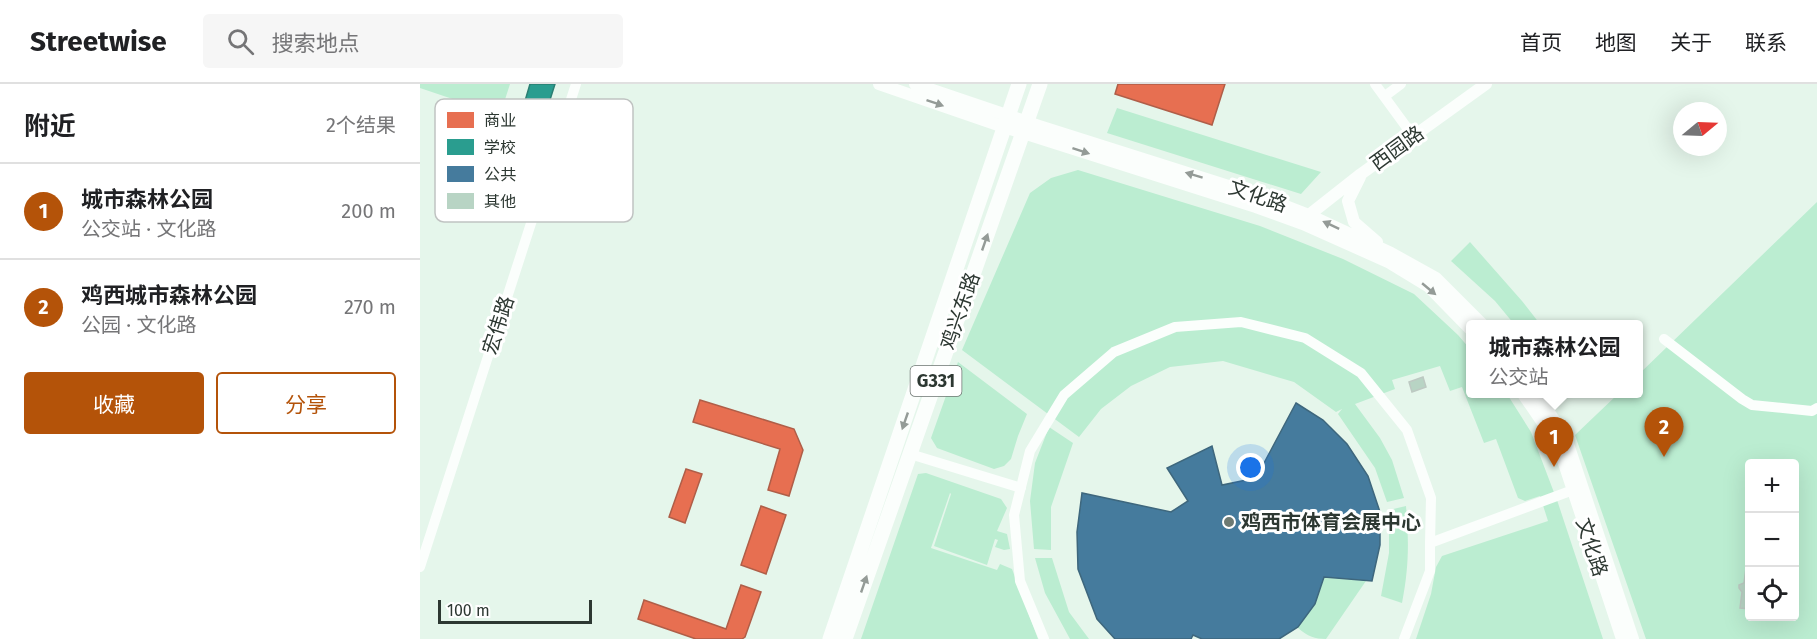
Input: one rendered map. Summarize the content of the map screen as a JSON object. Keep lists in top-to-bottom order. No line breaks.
{"streets":{"highway":["鸡兴东路","G331"],"main road":["西园路","文化路"],"street":["宏伟路"]},"crossings":[["西园路","文化路"],["文化路","鸡兴东路"]],"places":["鸡西市体育会展中心"],"legend":["商业","学校","公共","其他"],"scale_bar":"100 m","north":"right","page":{"header":"Streetwise","search":"搜索地点","nav":["首页","地图","关于","联系"],"heading":["附近","2个结果"],"list":[{"mark":"1","name":"城市森林公园","note":"公交站 · 文化路","value":"200 m"},{"mark":"2","name":"鸡西城市森林公园","note":"公园 · 文化路","value":"270 m"}],"popup":["城市森林公园","公交站"],"buttons":["收藏","分享"],"pins":["2","1"],"map_buttons":["+","−"],"scale":"100 m"}}
